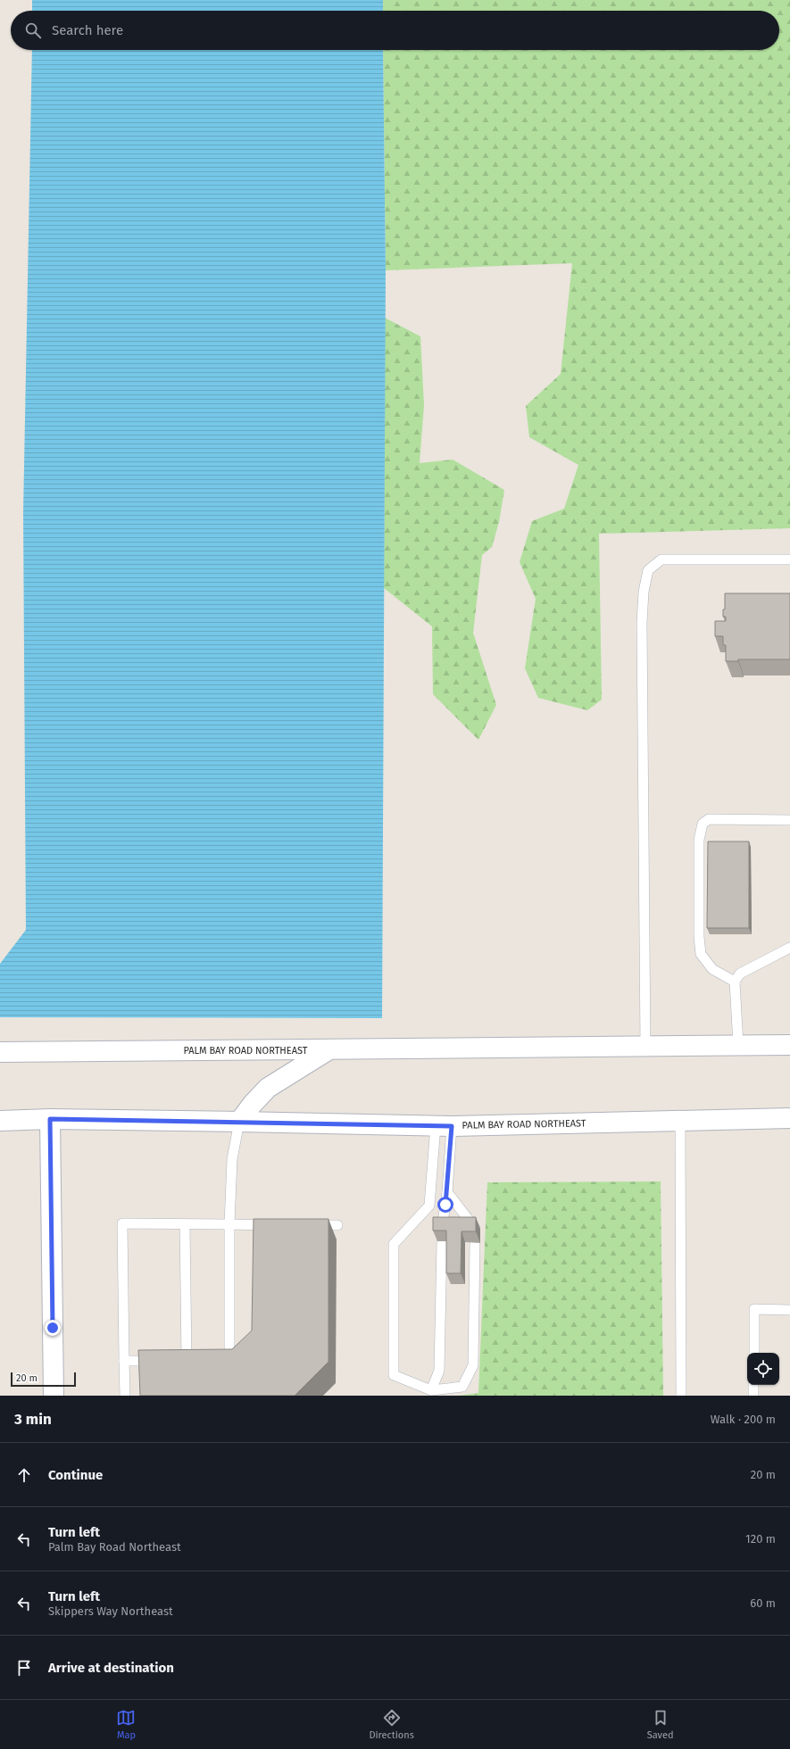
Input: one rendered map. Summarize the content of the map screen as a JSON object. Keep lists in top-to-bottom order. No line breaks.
{"streets":{"main road":["PALM BAY ROAD NORTHEAST"]},"scale_bar":"20 m","page":{"search":"Search here","scale":"20 m","heading":["3 min","Walk · 200 m"],"list":[["Continue","20 m"],["Turn left","Palm Bay Road Northeast","120 m"],["Turn left","Skippers Way Northeast","60 m"],"Arrive at destination"],"nav":["Map","Directions","Saved"]}}
